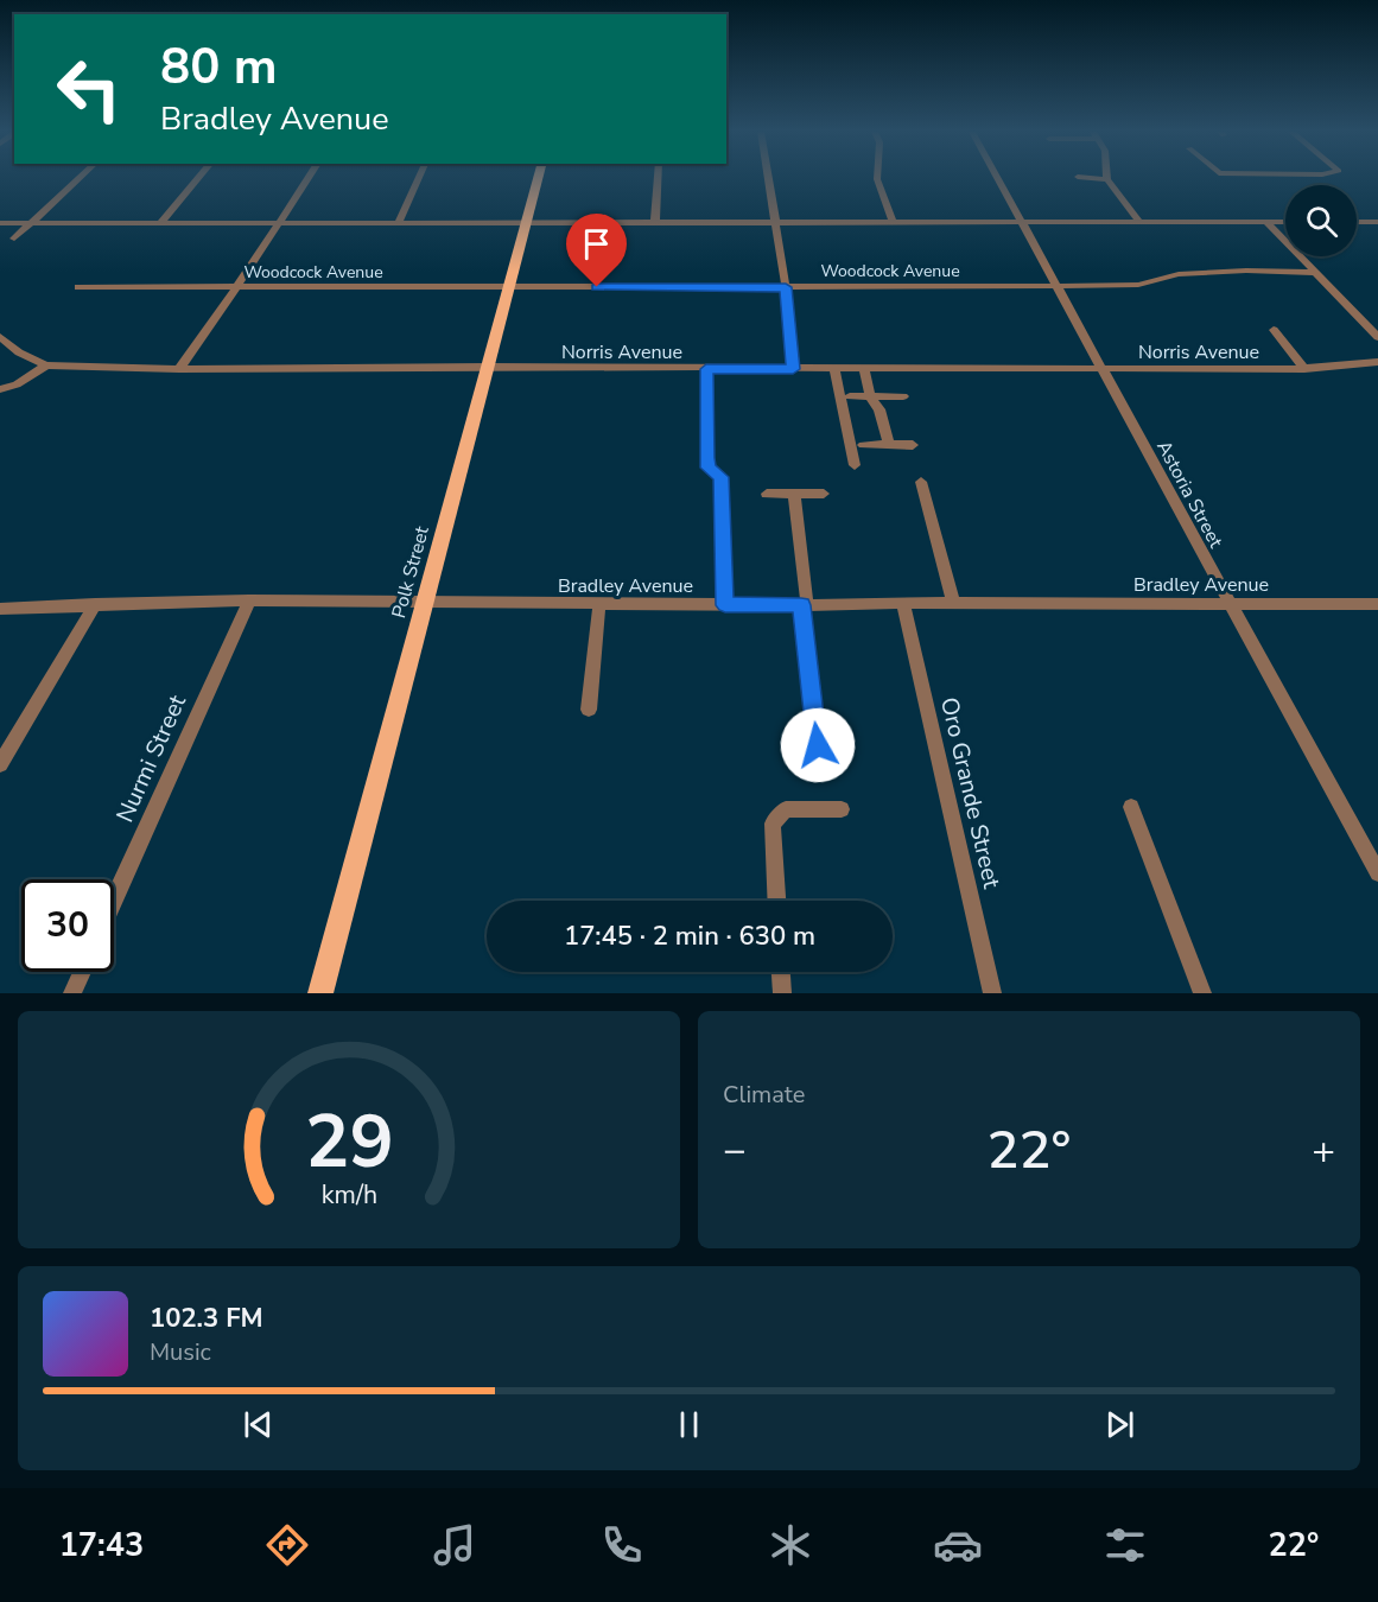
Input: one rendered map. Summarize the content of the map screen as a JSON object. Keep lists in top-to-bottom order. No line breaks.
{"streets":{"main road":["Polk Street"],"street":["Woodcock Avenue","Norris Avenue","Astoria Street","Bradley Avenue","Nurmi Street","Oro Grande Street"]},"crossings":[["Woodcock Avenue","Astoria Street"],["Woodcock Avenue","Polk Street"],["Norris Avenue","Astoria Street"],["Norris Avenue","Polk Street"],["Astoria Street","Bradley Avenue"],["Polk Street","Bradley Avenue"],["Bradley Avenue","Nurmi Street"],["Bradley Avenue","Oro Grande Street"]],"page":{"turn":["80 m","Bradley Avenue"],"limit":"30","trip":"17:45 · 2 min · 630 m","tile":"Climate","heat":["−","22°","+"],"song":["102.3 FM","Music"],"tabs":["17:43","22°"],"gauge":["29","km/h"]}}
